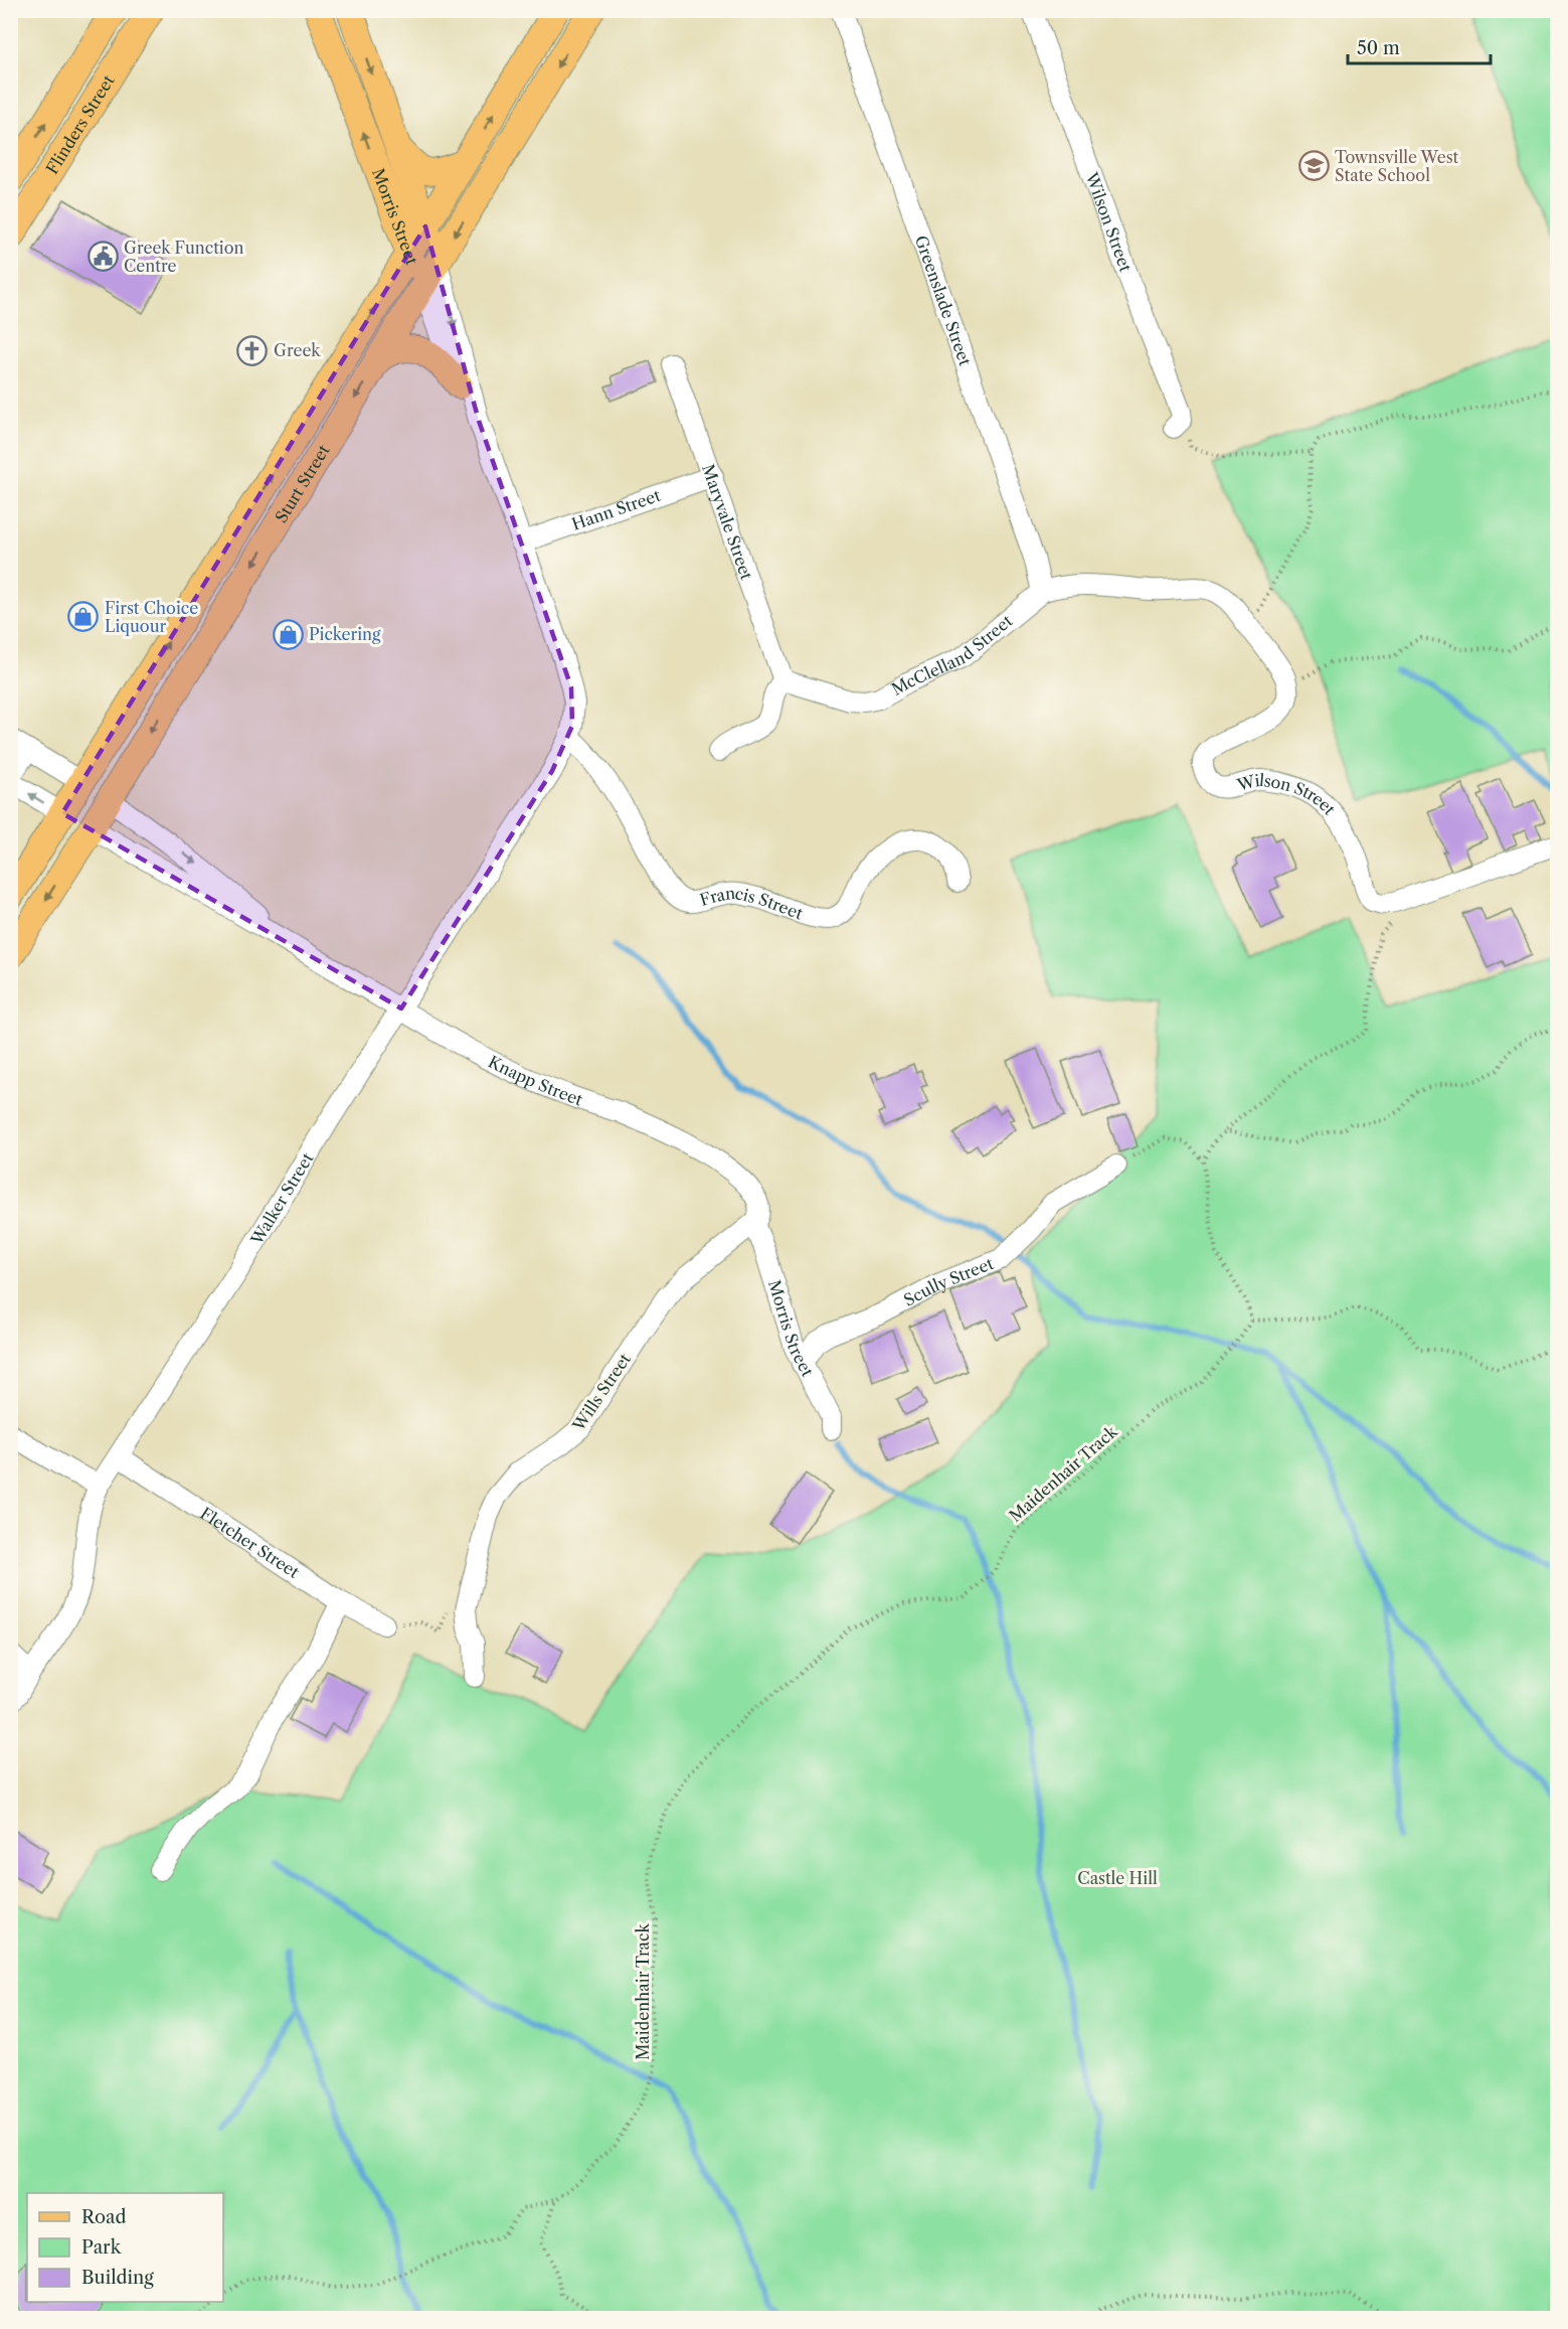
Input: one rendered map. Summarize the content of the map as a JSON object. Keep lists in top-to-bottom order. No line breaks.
{"streets":{"main road":["Flinders Street","Morris Street","Sturt Street"],"street":["Wilson Street","Greenslade Street","Hann Street","Maryvale Street","McClelland Street","Francis Street","Knapp Street","Walker Street","Scully Street","Wills Street","Fletcher Street"],"path":["Maidenhair Track"]},"crossings":[["Morris Street","Sturt Street"],["Morris Street","Hann Street"],["Morris Street","Francis Street"],["Morris Street","Knapp Street"],["Morris Street","Walker Street"],["Morris Street","Scully Street"],["Morris Street","Wills Street"],["Greenslade Street","McClelland Street"],["Sturt Street","Knapp Street"],["Hann Street","Maryvale Street"],["Maryvale Street","McClelland Street"],["Francis Street","Walker Street"],["Knapp Street","Walker Street"],["Knapp Street","Wills Street"],["Walker Street","Fletcher Street"]],"parks":["Castle Hill"],"places":{"school or university":["Townsville West State School"],"public building":["Greek Function Centre"],"church":["Greek"],"shop":["First Choice Liquour","Pickering"]},"legend":["Road","Park","Building"],"scale_bar":"50 m"}
